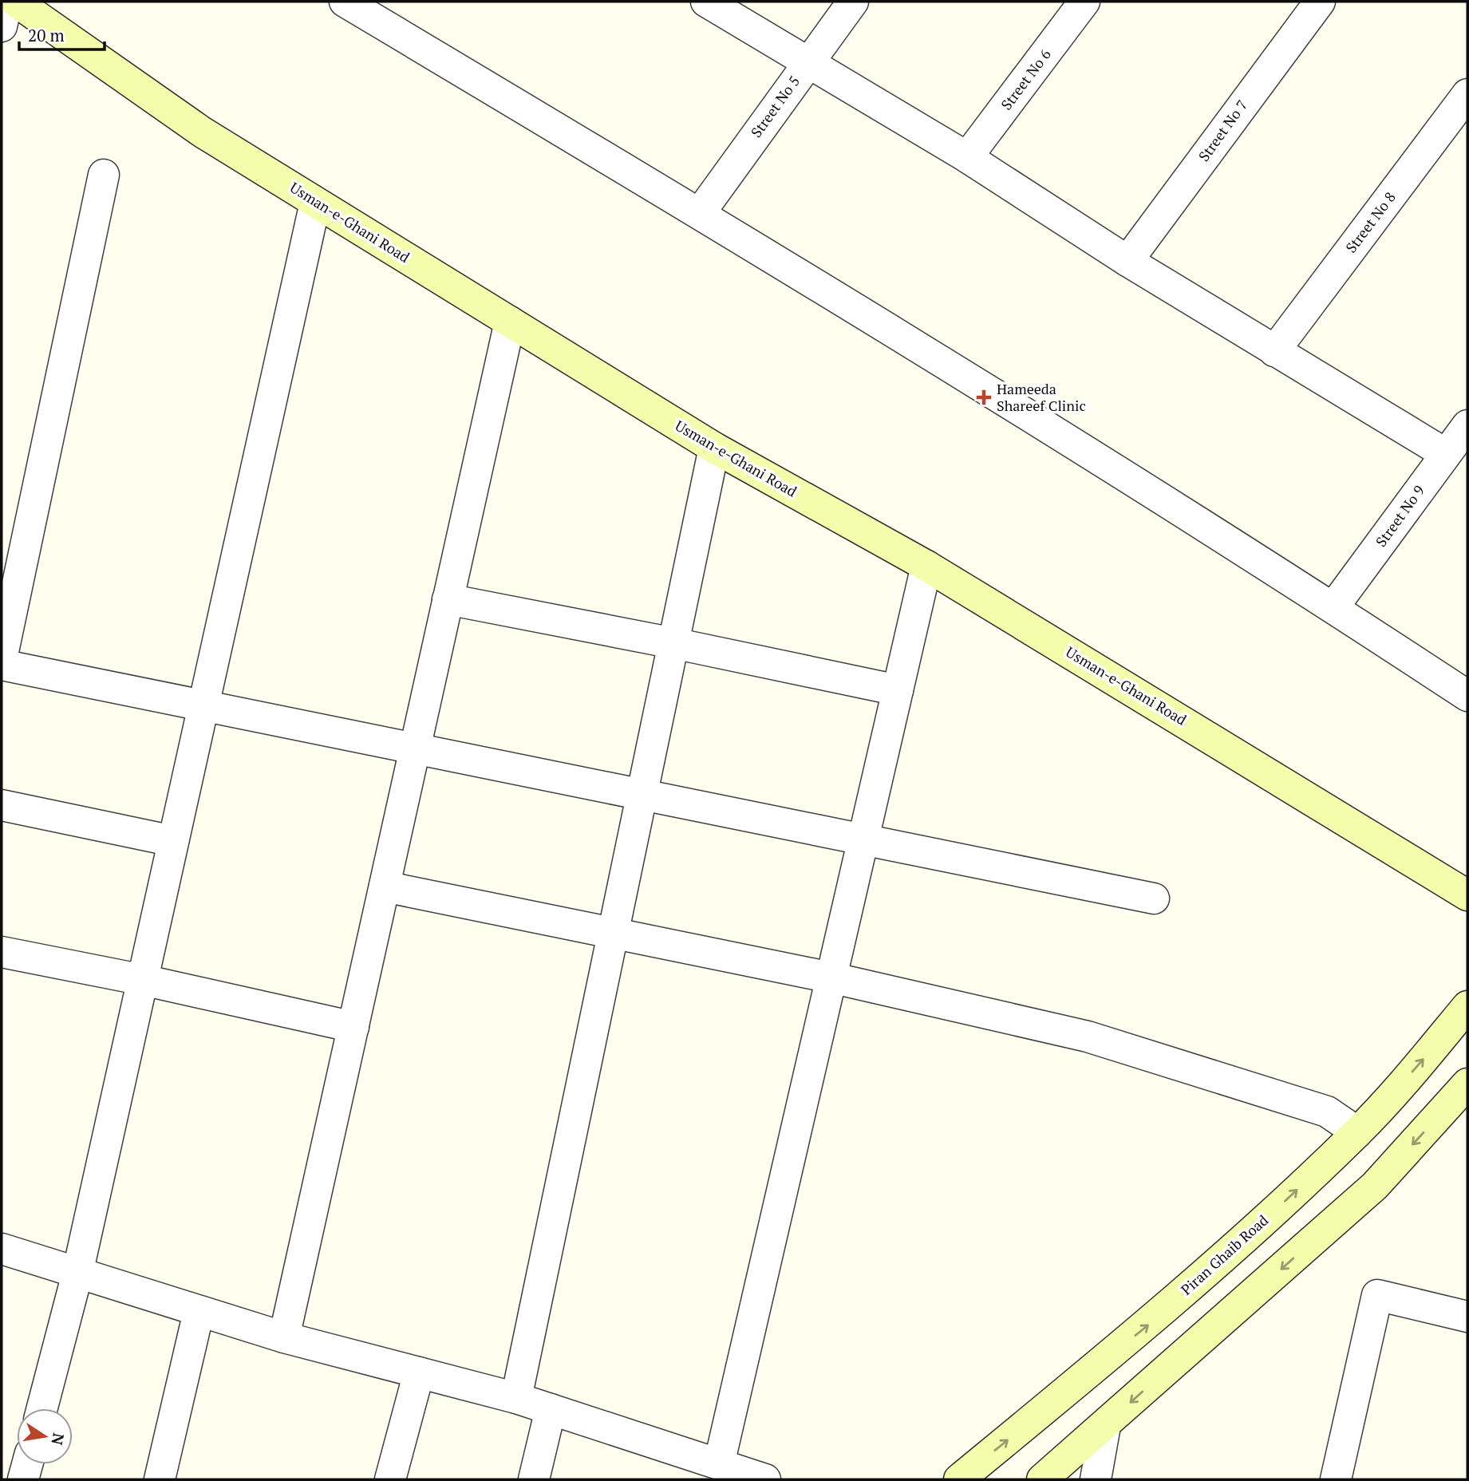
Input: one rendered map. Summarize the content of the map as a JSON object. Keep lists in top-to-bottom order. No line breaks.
{"streets":{"main road":["Usman-e-Ghani Road","Piran Ghaib Road"],"street":["Street No 6","Street No 5","Street No 7","Street No 8","Street No 9"]},"places":{"health":["Hameeda Shareef Clinic"]},"scale_bar":"20 m","north":"right"}
